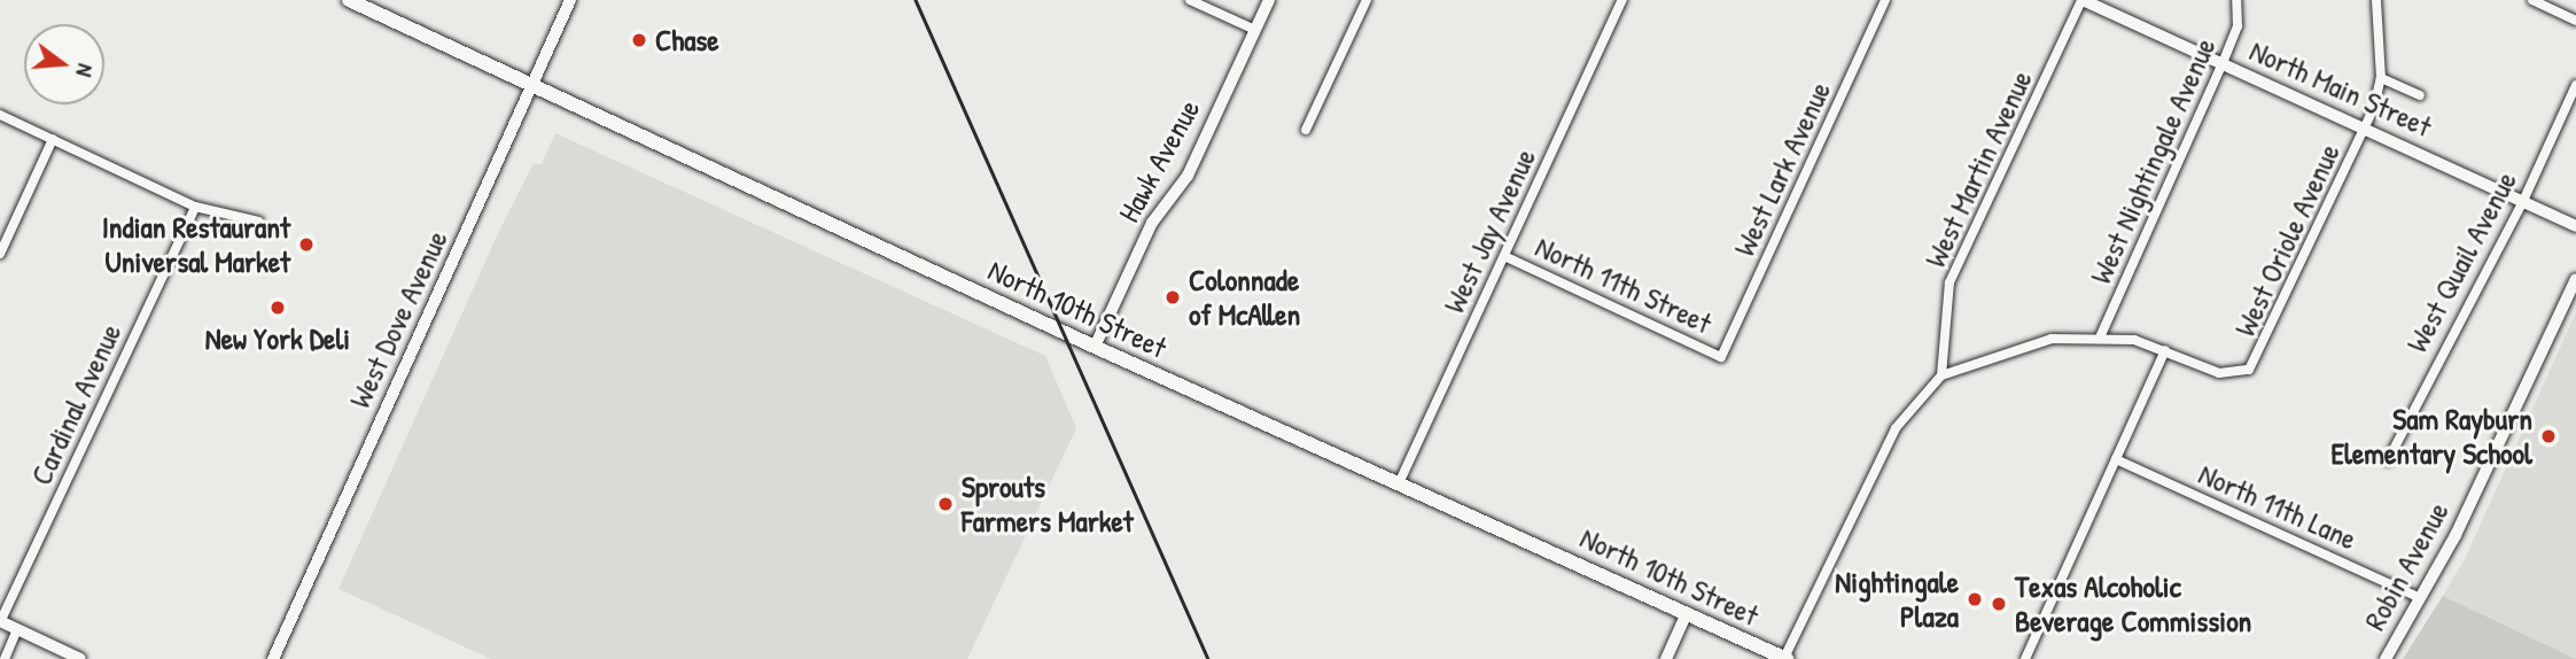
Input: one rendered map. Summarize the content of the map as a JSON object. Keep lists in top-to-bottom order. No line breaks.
{"streets":{"main road":["North 10th Street"],"street":["North Main Street","Hawk Avenue","West Nightingale Avenue","West Lark Avenue","West Martin Avenue","West Jay Avenue","West Oriole Avenue","West Quail Avenue","North 11th Street","West Dove Avenue","Cardinal Avenue","North 11th Lane","Robin Avenue"]},"crossings":[["North Main Street","West Nightingale Avenue"],["North Main Street","West Martin Avenue"],["North Main Street","West Oriole Avenue"],["North Main Street","West Quail Avenue"],["Hawk Avenue","North 10th Street"],["West Lark Avenue","North 11th Street"],["West Jay Avenue","North 11th Street"],["West Jay Avenue","North 10th Street"],["North 10th Street","West Dove Avenue"],["North 11th Lane","Robin Avenue"]],"places":["Chase","Indian Restaurant Universal Market","Colonnade of McAllen","New York Deli","Sam Rayburn Elementary School","Sprouts Farmers Market","Nightingale Plaza","Texas Alcoholic Beverage Commission"],"north":"right"}
